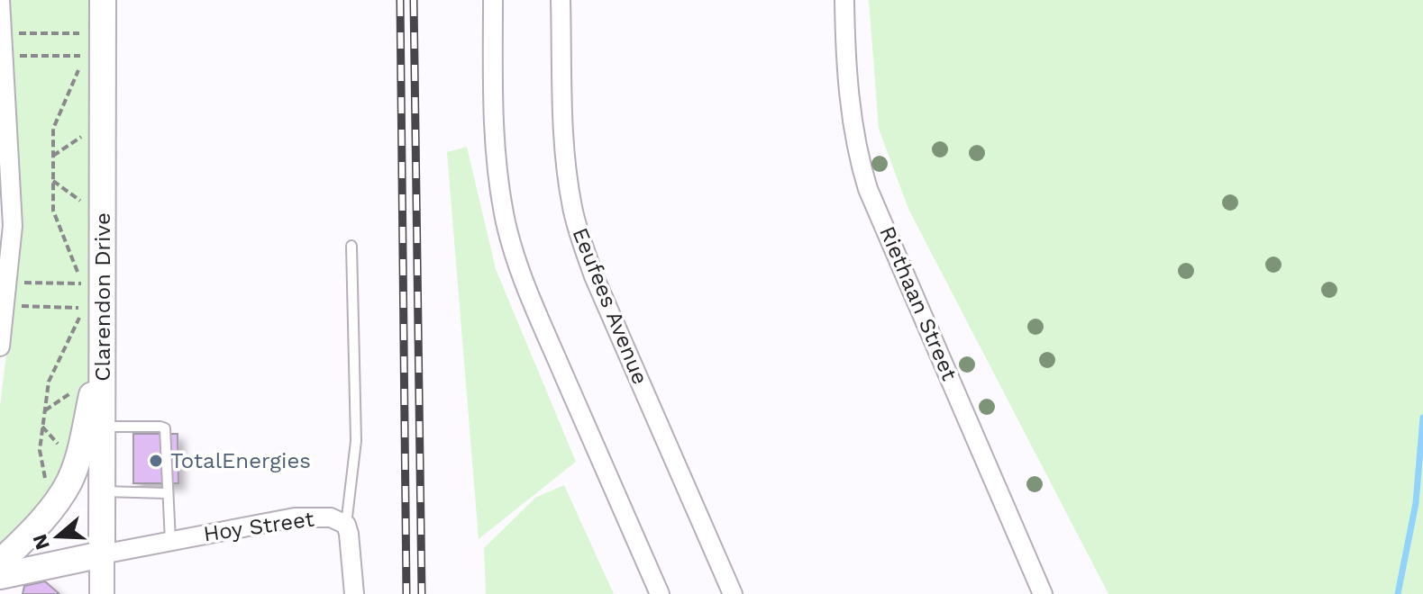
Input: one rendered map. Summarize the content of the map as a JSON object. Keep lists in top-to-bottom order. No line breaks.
{"streets":{"main road":["Clarendon Drive"],"street":["Riethaan Street","Eeufees Avenue","Hoy Street"]},"crossings":[["Clarendon Drive","Hoy Street"]],"places":["TotalEnergies"],"north":"left"}
